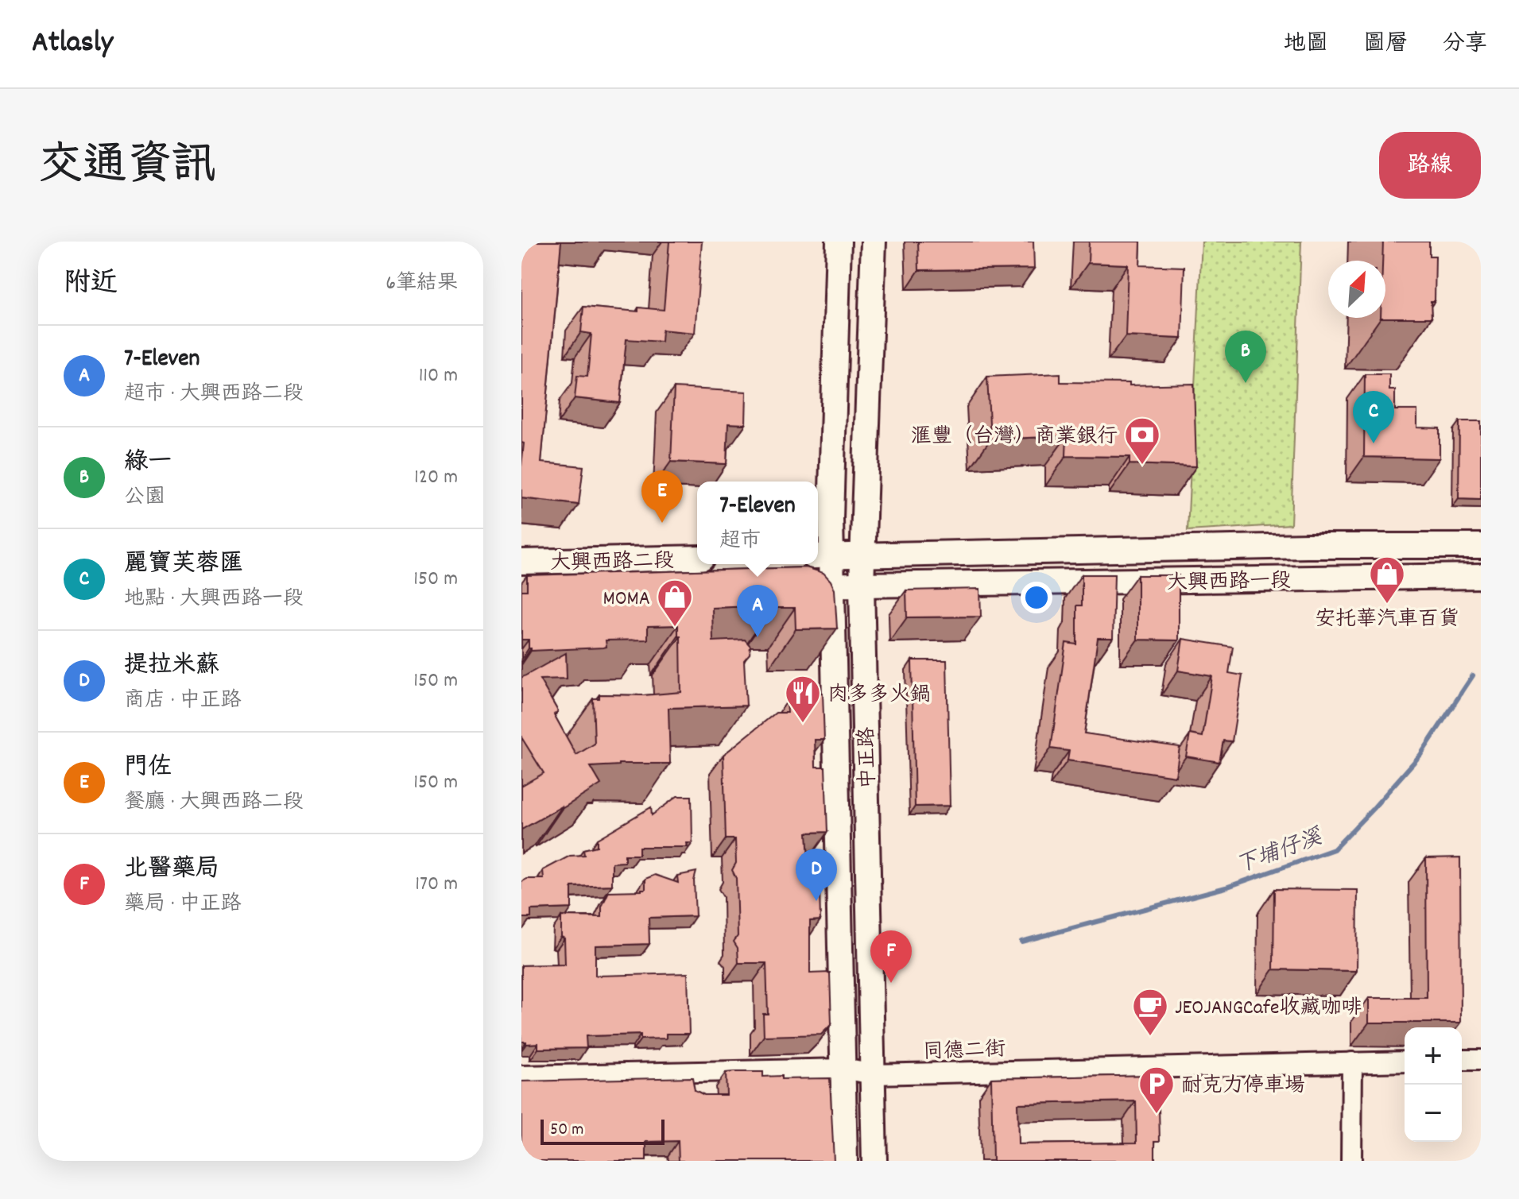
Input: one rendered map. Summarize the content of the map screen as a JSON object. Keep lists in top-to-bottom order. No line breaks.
{"streets":{"street":["大興西路二段","大興西路一段","中正路","同德二街"]},"crossings":[["大興西路一段","中正路"],["中正路","同德二街"]],"water":["下埔仔溪"],"places":{"bank":["滙豐（台灣）商業銀行"],"shop":["安托華汽車百貨","MOMA"],"restaurant":["肉多多火鍋"],"cafe":["JEOJANGCafe收藏咖啡"],"parking":["耐克力停車場"]},"scale_bar":"50 m","north":"top right","page":{"header":"Atlasly","nav":["地圖","圖層","分享"],"title":"交通資訊","buttons":"路線","heading":["附近","6筆結果"],"list":[{"mark":"A","name":"7-Eleven","note":"超市 · 大興西路二段","value":"110 m"},{"mark":"B","name":"綠一","note":"公園","value":"120 m"},{"mark":"C","name":"麗寶芙蓉匯","note":"地點 · 大興西路一段","value":"150 m"},{"mark":"D","name":"提拉米蘇","note":"商店 · 中正路","value":"150 m"},{"mark":"E","name":"門佐","note":"餐廳 · 大興西路二段","value":"150 m"},{"mark":"F","name":"北醫藥局","note":"藥局 · 中正路","value":"170 m"}],"pins":["B","C","E","A","D","F"],"popup":["7-Eleven","超市"],"map_buttons":["+","−"],"scale":"50 m"}}
